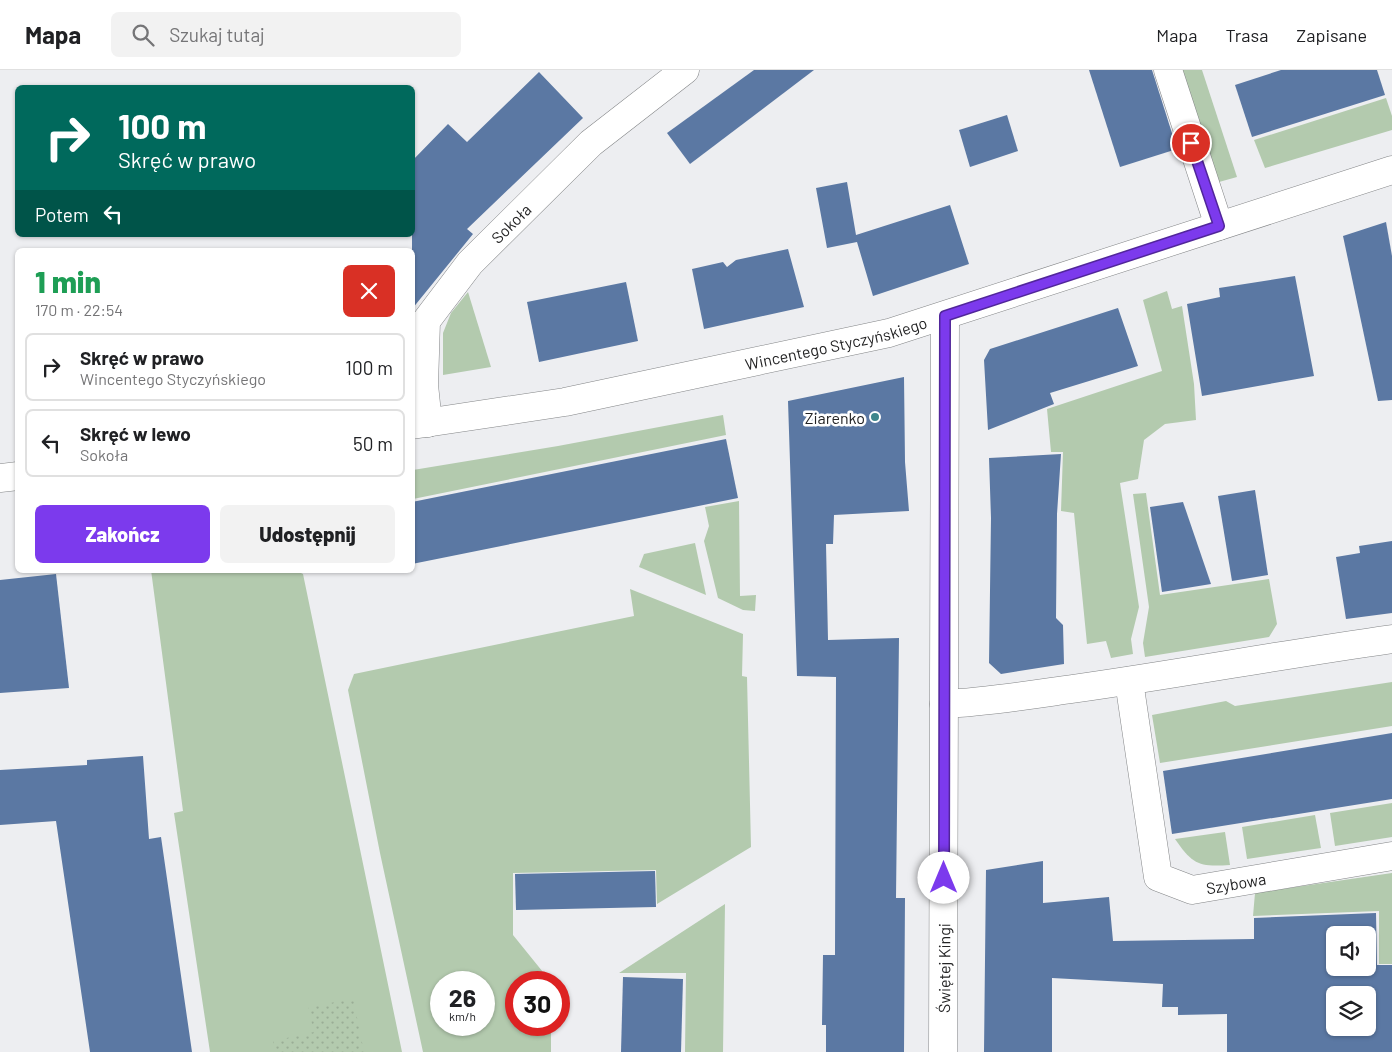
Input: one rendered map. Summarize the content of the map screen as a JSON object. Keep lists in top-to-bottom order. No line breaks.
{"streets":{"street":["Sokoła","Wincentego Styczyńskiego","Szybowa","Świętej Kingi"]},"crossings":[["Sokoła","Wincentego Styczyńskiego"],["Wincentego Styczyńskiego","Świętej Kingi"]],"places":["Ziarenko"],"page":{"header":"Mapa","search":"Szukaj tutaj","nav":["Mapa","Trasa","Zapisane"],"turn":["100 m","Skręć w prawo"],"then":"Potem","heading":["1 min","170 m · 22:54"],"list":[{"name":"Skręć w prawo","note":"Wincentego Styczyńskiego","value":"100 m"},{"name":"Skręć w lewo","note":"Sokoła","value":"50 m"}],"buttons":["Zakończ","Udostępnij"],"speed":"26 km/h","limit":"30"}}
